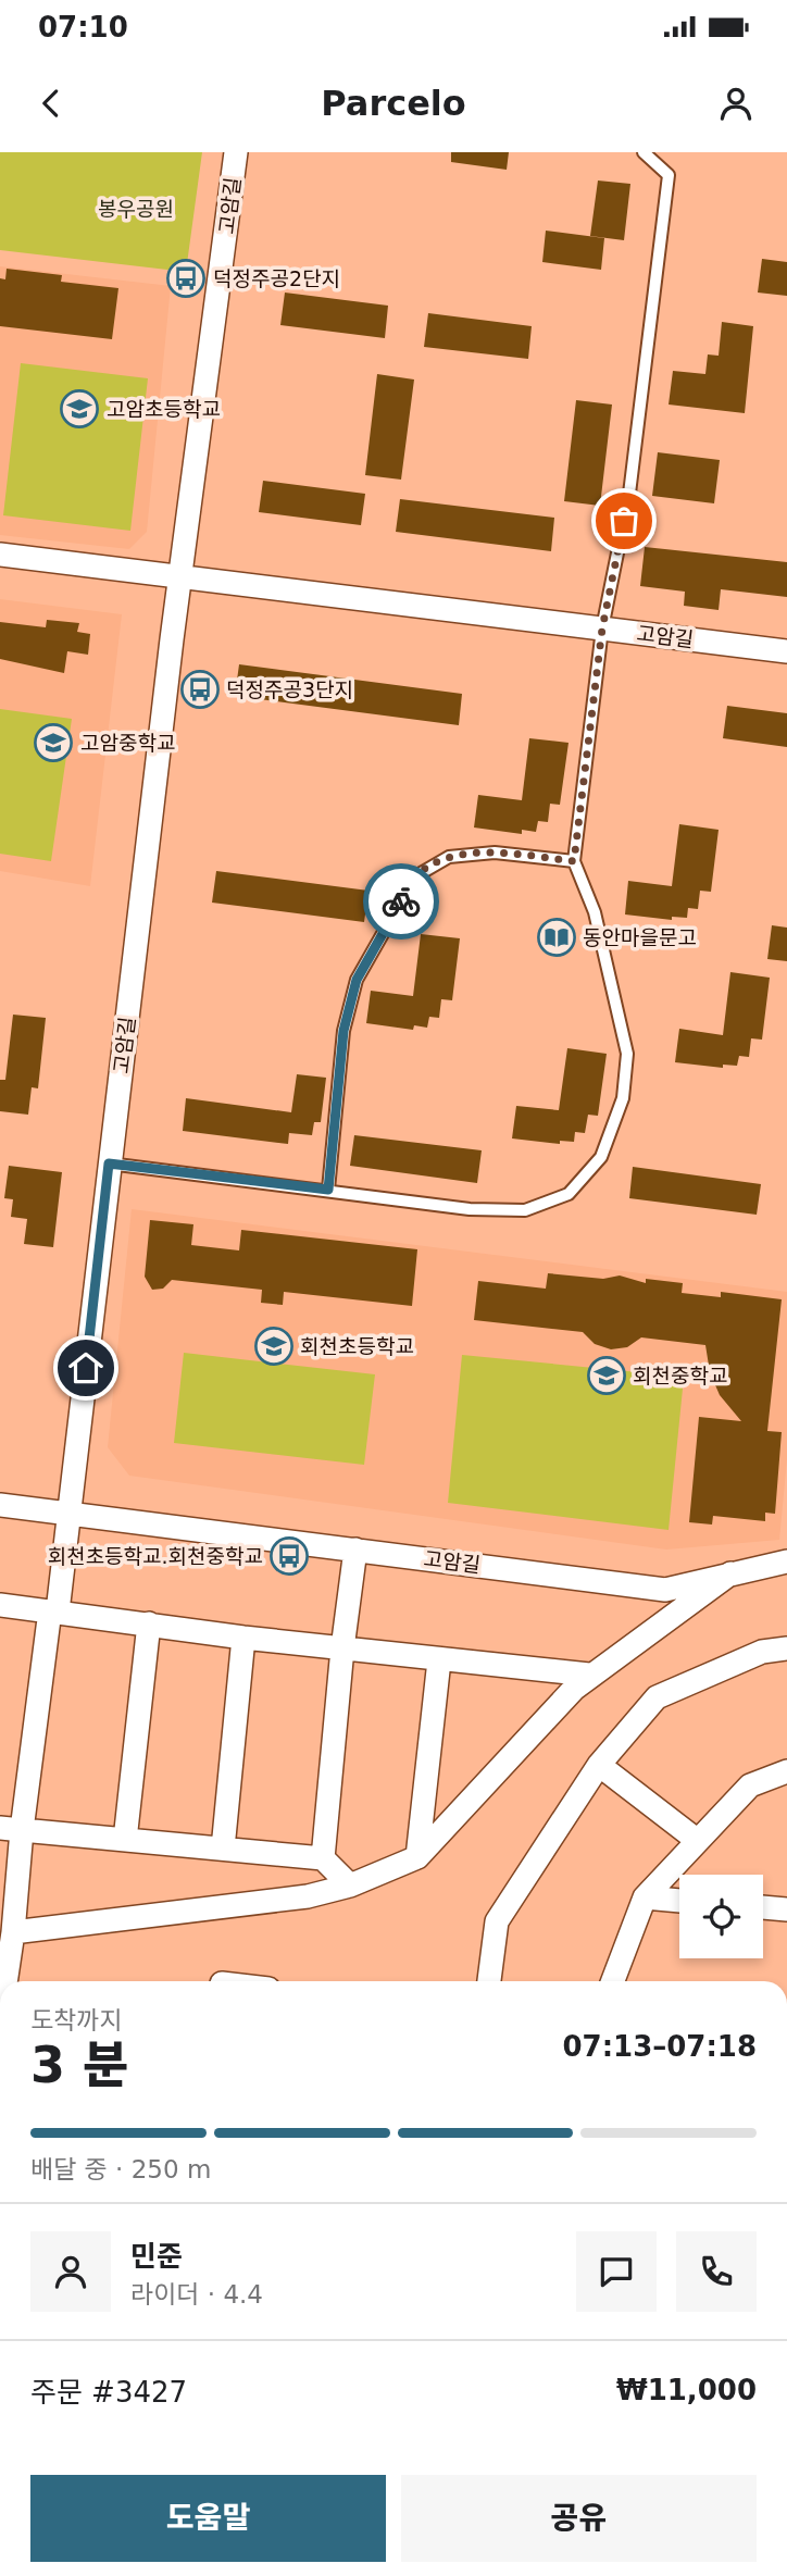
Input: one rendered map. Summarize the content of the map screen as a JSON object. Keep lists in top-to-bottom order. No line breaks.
{"streets":{"street":["고암길"]},"parks":["봉우공원"],"places":{"bus stop":["덕정주공2단지","덕정주공3단지","회천초등학교.회천중학교"],"school or university":["고암초등학교","고암중학교","회천초등학교","회천중학교"],"library":["동안마을문고"]},"page":{"status":"07:10","header":"Parcelo","heading":["3 분","도착까지","07:13–07:18"],"panel":["민준","라이더 · 4.4","주문 #3427","₩11,000"],"bar":"배달 중 · 250 m","buttons":["도움말","공유"]}}
